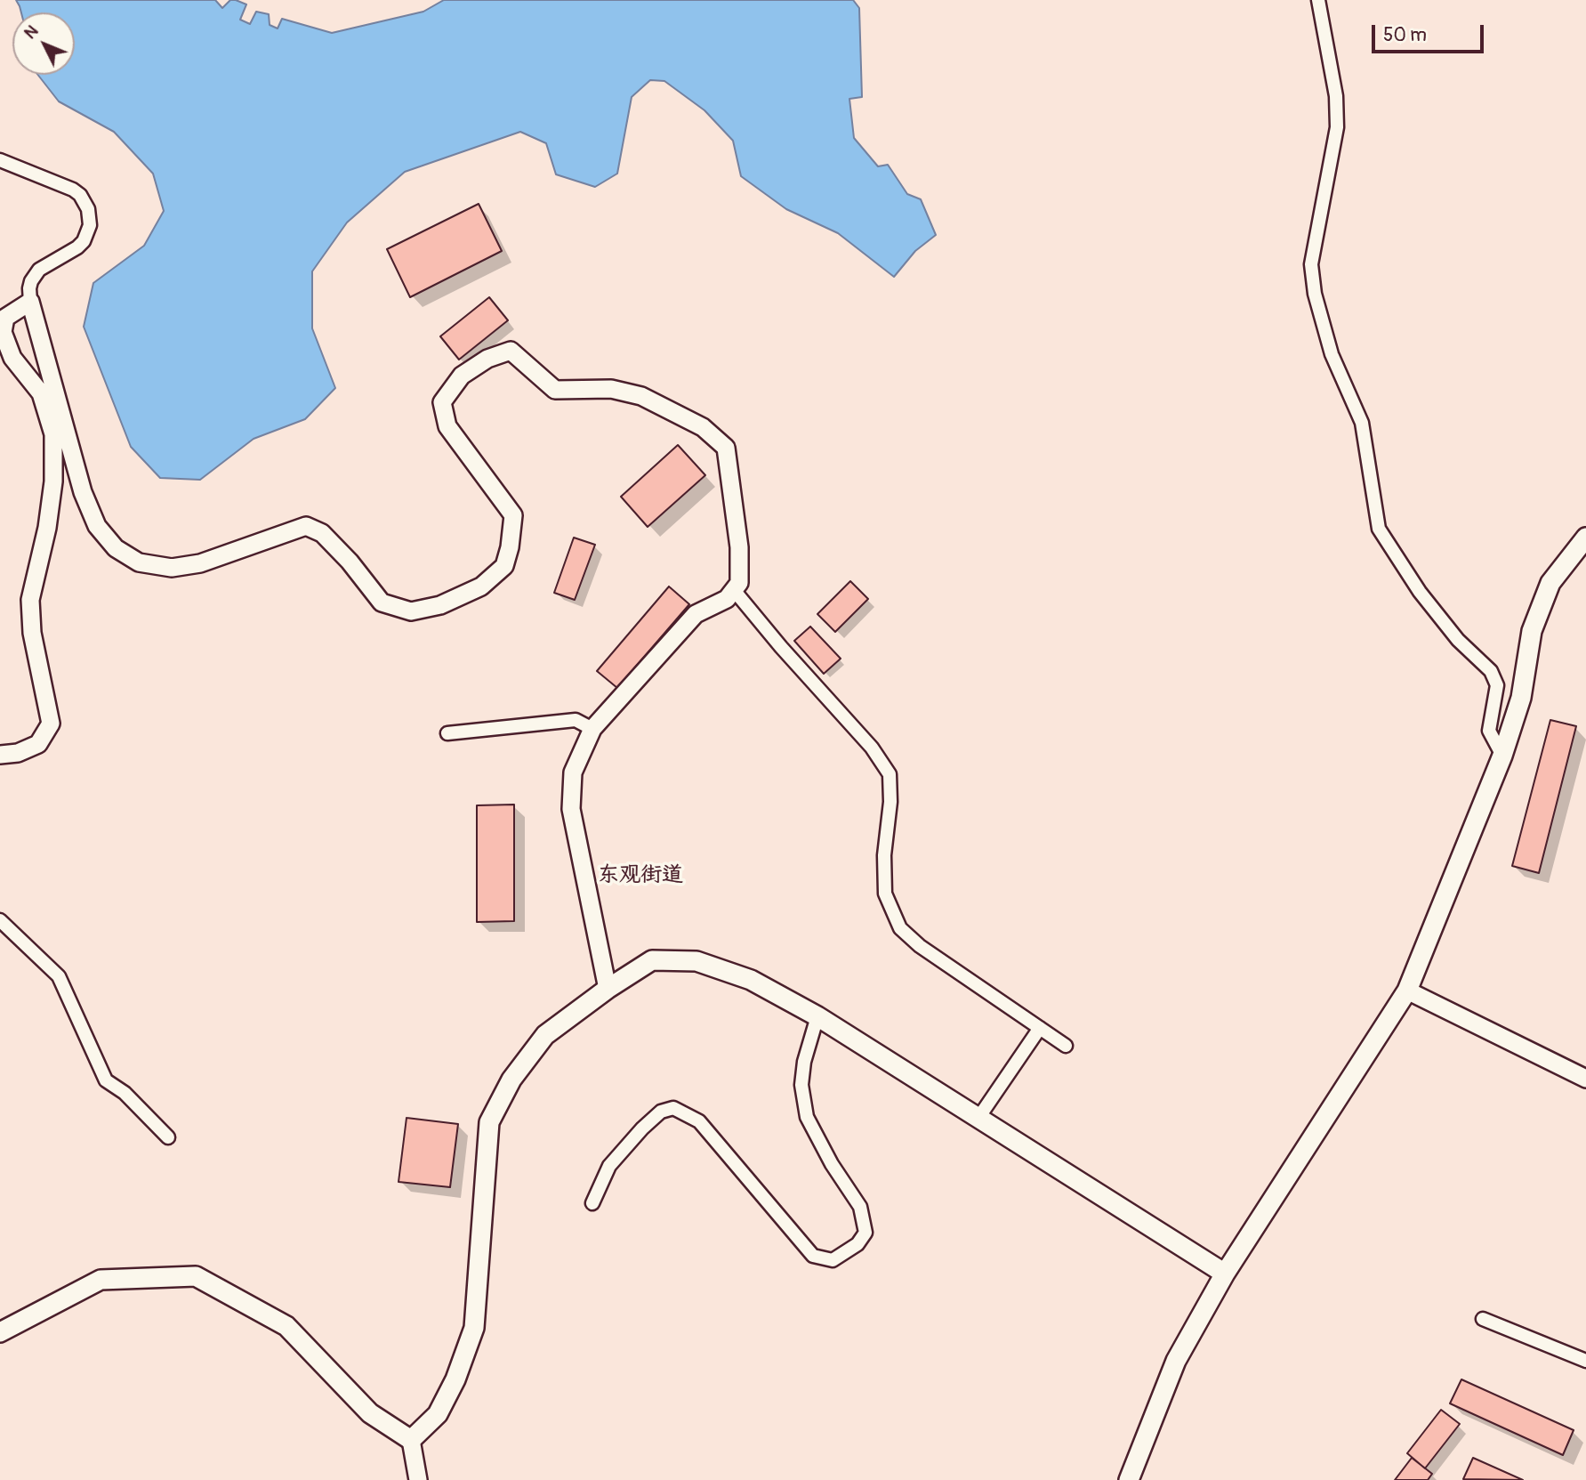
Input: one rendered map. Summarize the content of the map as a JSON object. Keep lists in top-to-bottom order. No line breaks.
{"districts":["东观街道"],"scale_bar":"50 m","north":"top left"}
